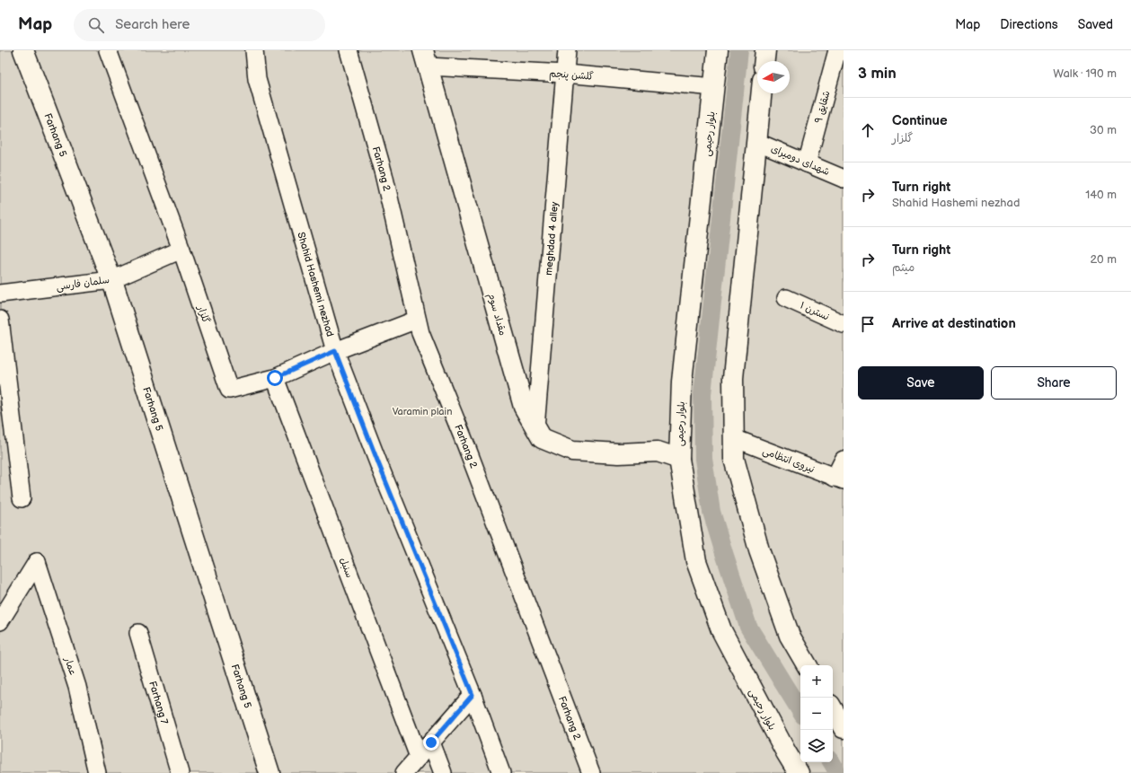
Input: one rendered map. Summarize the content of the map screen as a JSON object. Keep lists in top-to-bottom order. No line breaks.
{"streets":{"main road":["بلوار رحیمی","Farhang 5","مقداد سوم"],"street":["گلشن پنجم","شقایق ۹","شهدای دومیرای","Farhang 2","meghdad 4 alley","سلمان فارسی","Shahid Hashemi nezhad","نسترن ۱","گلزار","نیروی انتظامی","سنبل","عمار","Farhang 7"]},"crossings":[["گلشن پنجم","بلوار رحیمی"],["گلشن پنجم","meghdad 4 alley"],["گلشن پنجم","مقداد سوم"],["شقایق ۹","شهدای دومیرای"],["بلوار رحیمی","مقداد سوم"],["Farhang 5","سلمان فارسی"],["Farhang 2","گلزار"],["meghdad 4 alley","مقداد سوم"],["سلمان فارسی","گلزار"],["Shahid Hashemi nezhad","گلزار"],["گلزار","سنبل"]],"parks":["Varamin plain"],"north":"left","page":{"header":"Map","search":"Search here","nav":["Map","Directions","Saved"],"heading":["3 min","Walk · 190 m"],"list":[["Continue","گلزار","30 m"],["Turn right","Shahid Hashemi nezhad","140 m"],["Turn right","میثم","20 m"],"Arrive at destination"],"buttons":["Save","Share"],"map_buttons":["+","−"]}}
